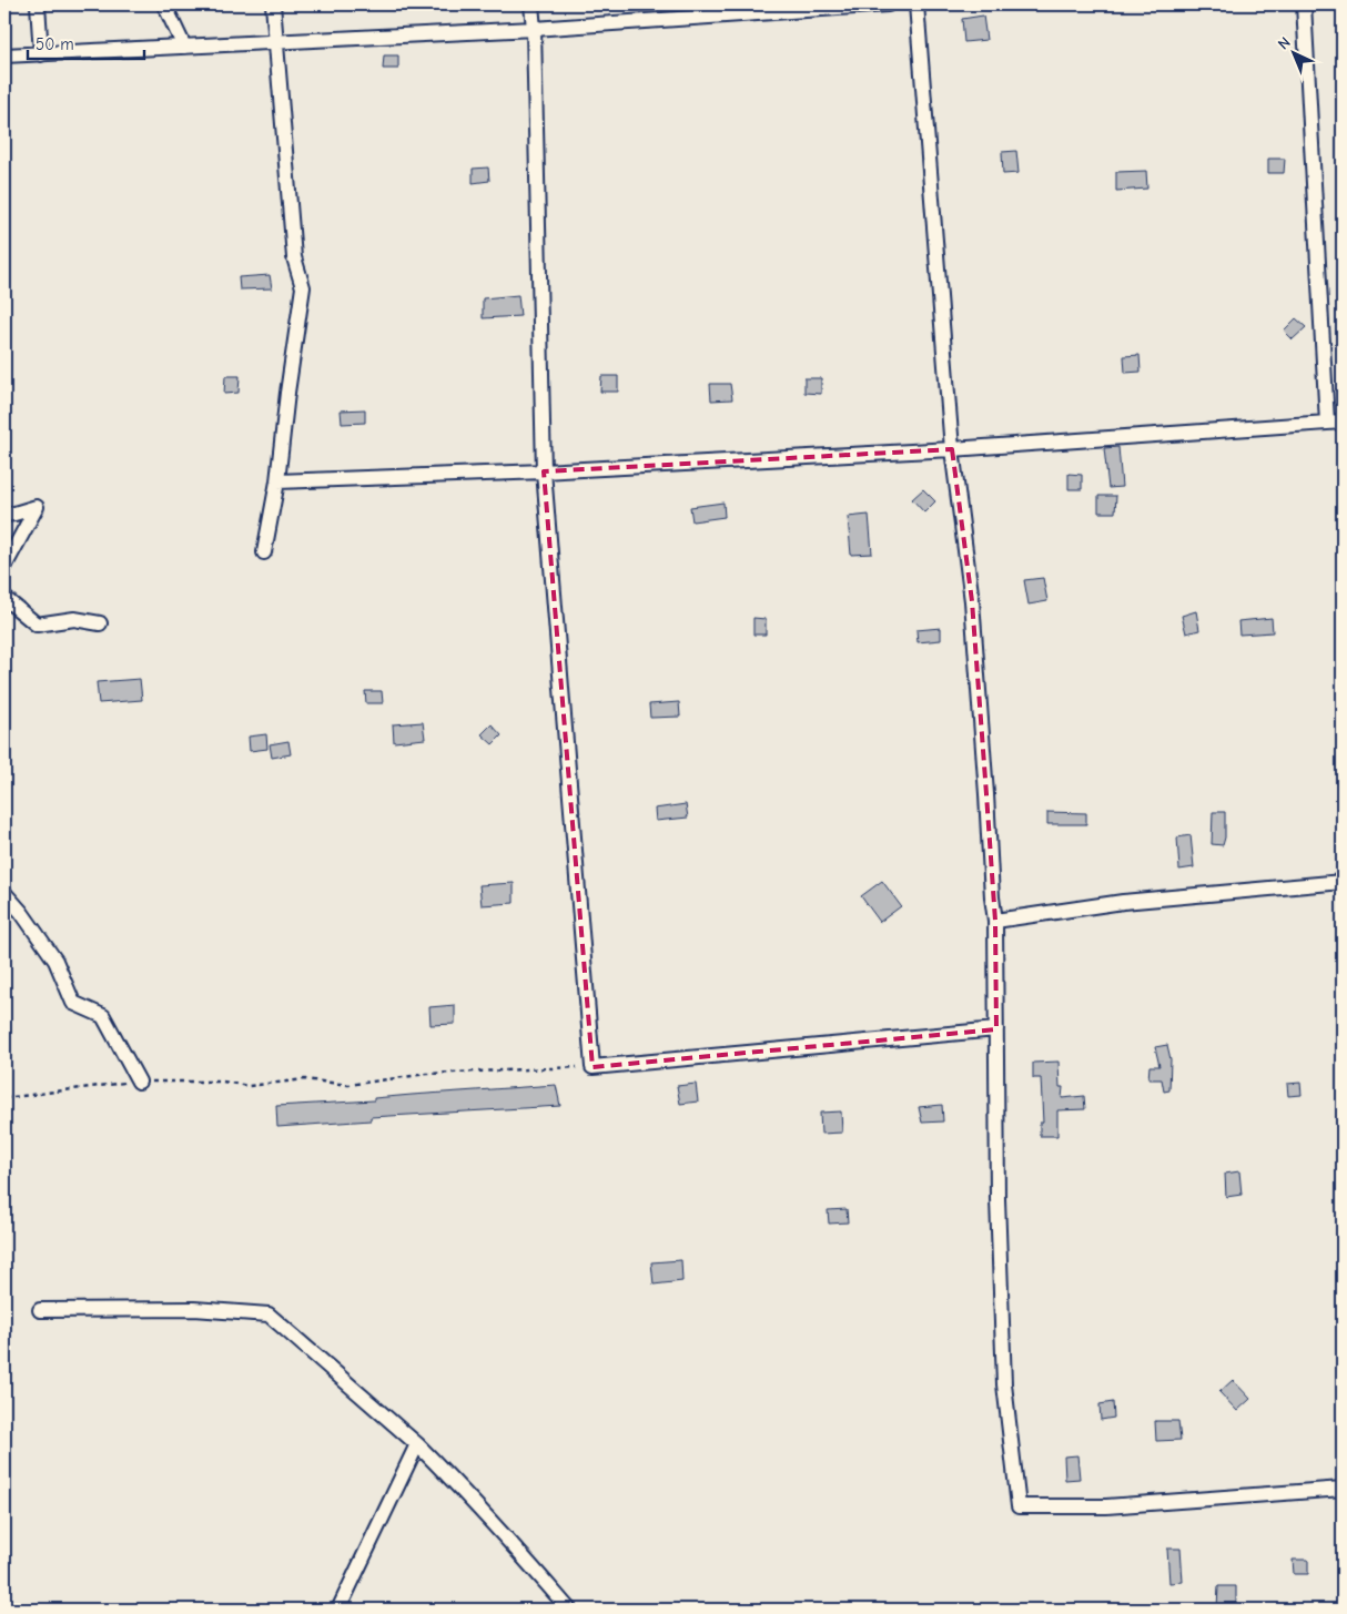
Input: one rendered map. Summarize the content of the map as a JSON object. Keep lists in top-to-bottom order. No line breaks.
{"scale_bar":"50 m","north":"top left"}
